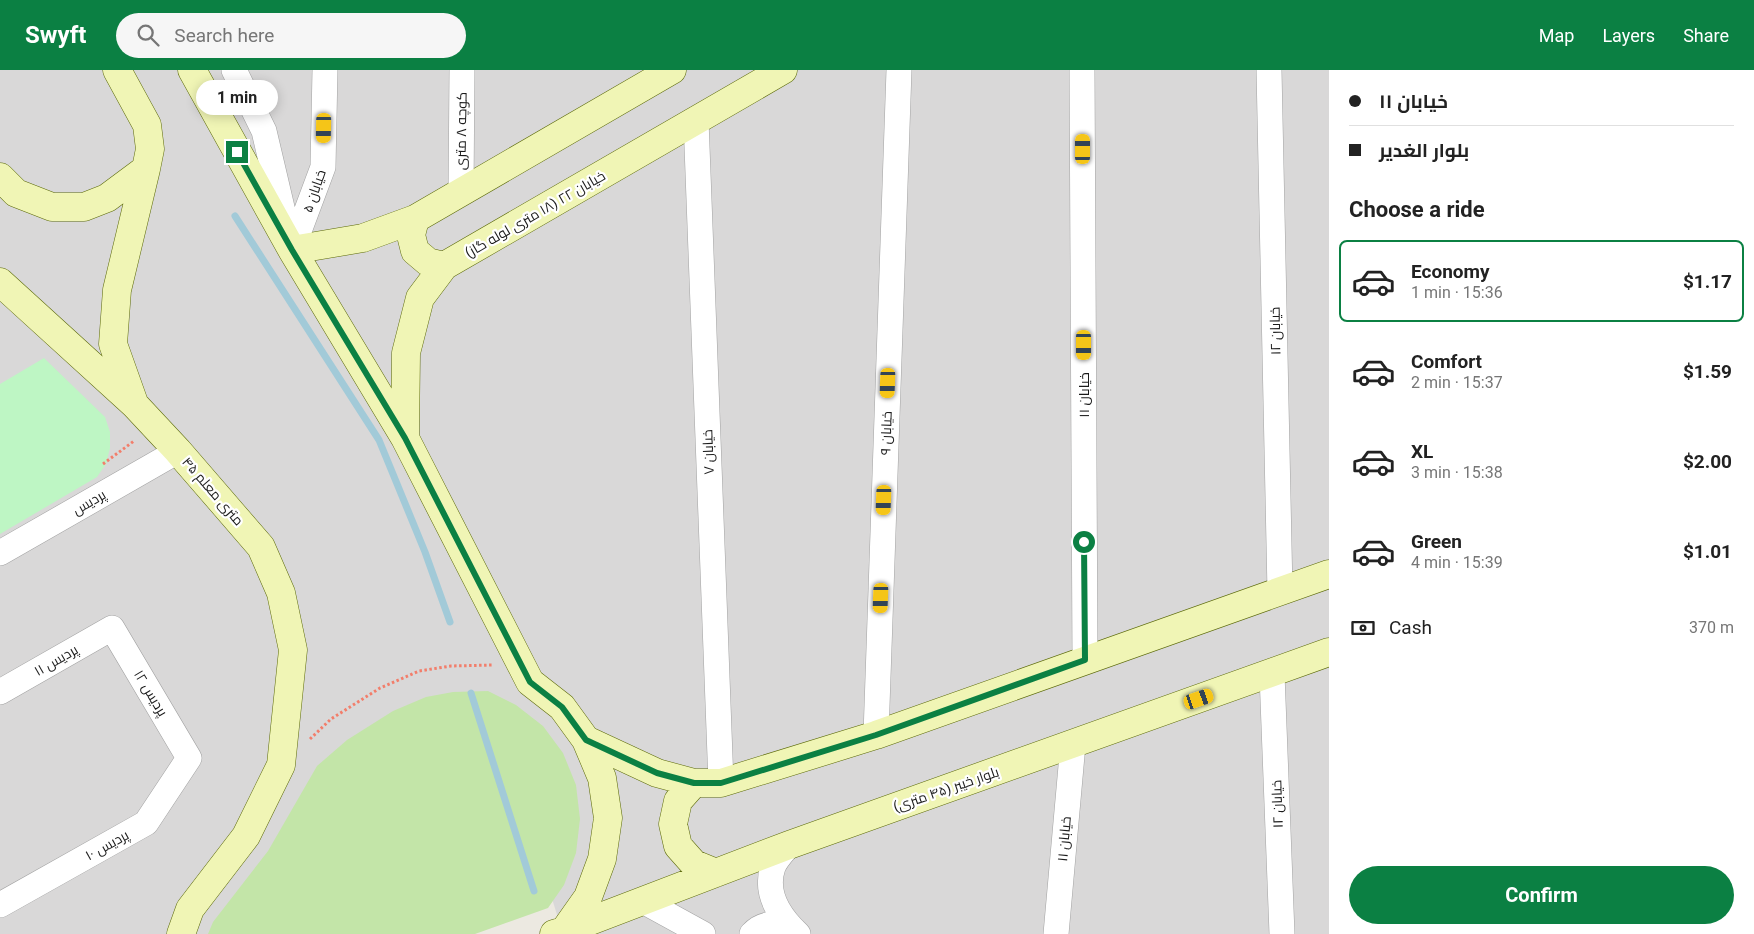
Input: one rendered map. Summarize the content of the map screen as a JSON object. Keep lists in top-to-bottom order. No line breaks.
{"streets":{"main road":["خیابان ۲۲ (۱۸ متری لوله گاز)","۴۵ متری معلم","بلوار خیبر (۴۵ متری)"],"street":["کوچه ۸ متری","خیابان ۵","خیابان ۱۲","خیابان ۱۱","خیابان ۹","خیابان ۷","پردیس","پردیس ۱۱","پردیس ۱۲","پردیس ۱۰"]},"crossings":[["خیابان ۲۲ (۱۸ متری لوله گاز)","خیابان ۷"],["خیابان ۱۲","بلوار خیبر (۴۵ متری)"],["خیابان ۱۱","بلوار خیبر (۴۵ متری)"],["۴۵ متری معلم","پردیس"],["پردیس ۱۱","پردیس ۱۲"],["پردیس ۱۲","پردیس ۱۰"]],"page":{"header":"Swyft","search":"Search here","nav":["Map","Layers","Share"],"banner":["خیابان ۱۱","بلوار الغدیر"],"bubble":"1 min","heading":"Choose a ride","list":[{"name":"Economy","note":"1 min · 15:36","value":"$1.17"},{"name":"Comfort","note":"2 min · 15:37","value":"$1.59"},{"name":"XL","note":"3 min · 15:38","value":"$2.00"},{"name":"Green","note":"4 min · 15:39","value":"$1.01"}],"pay":["Cash","370 m"],"buttons":"Confirm"}}
